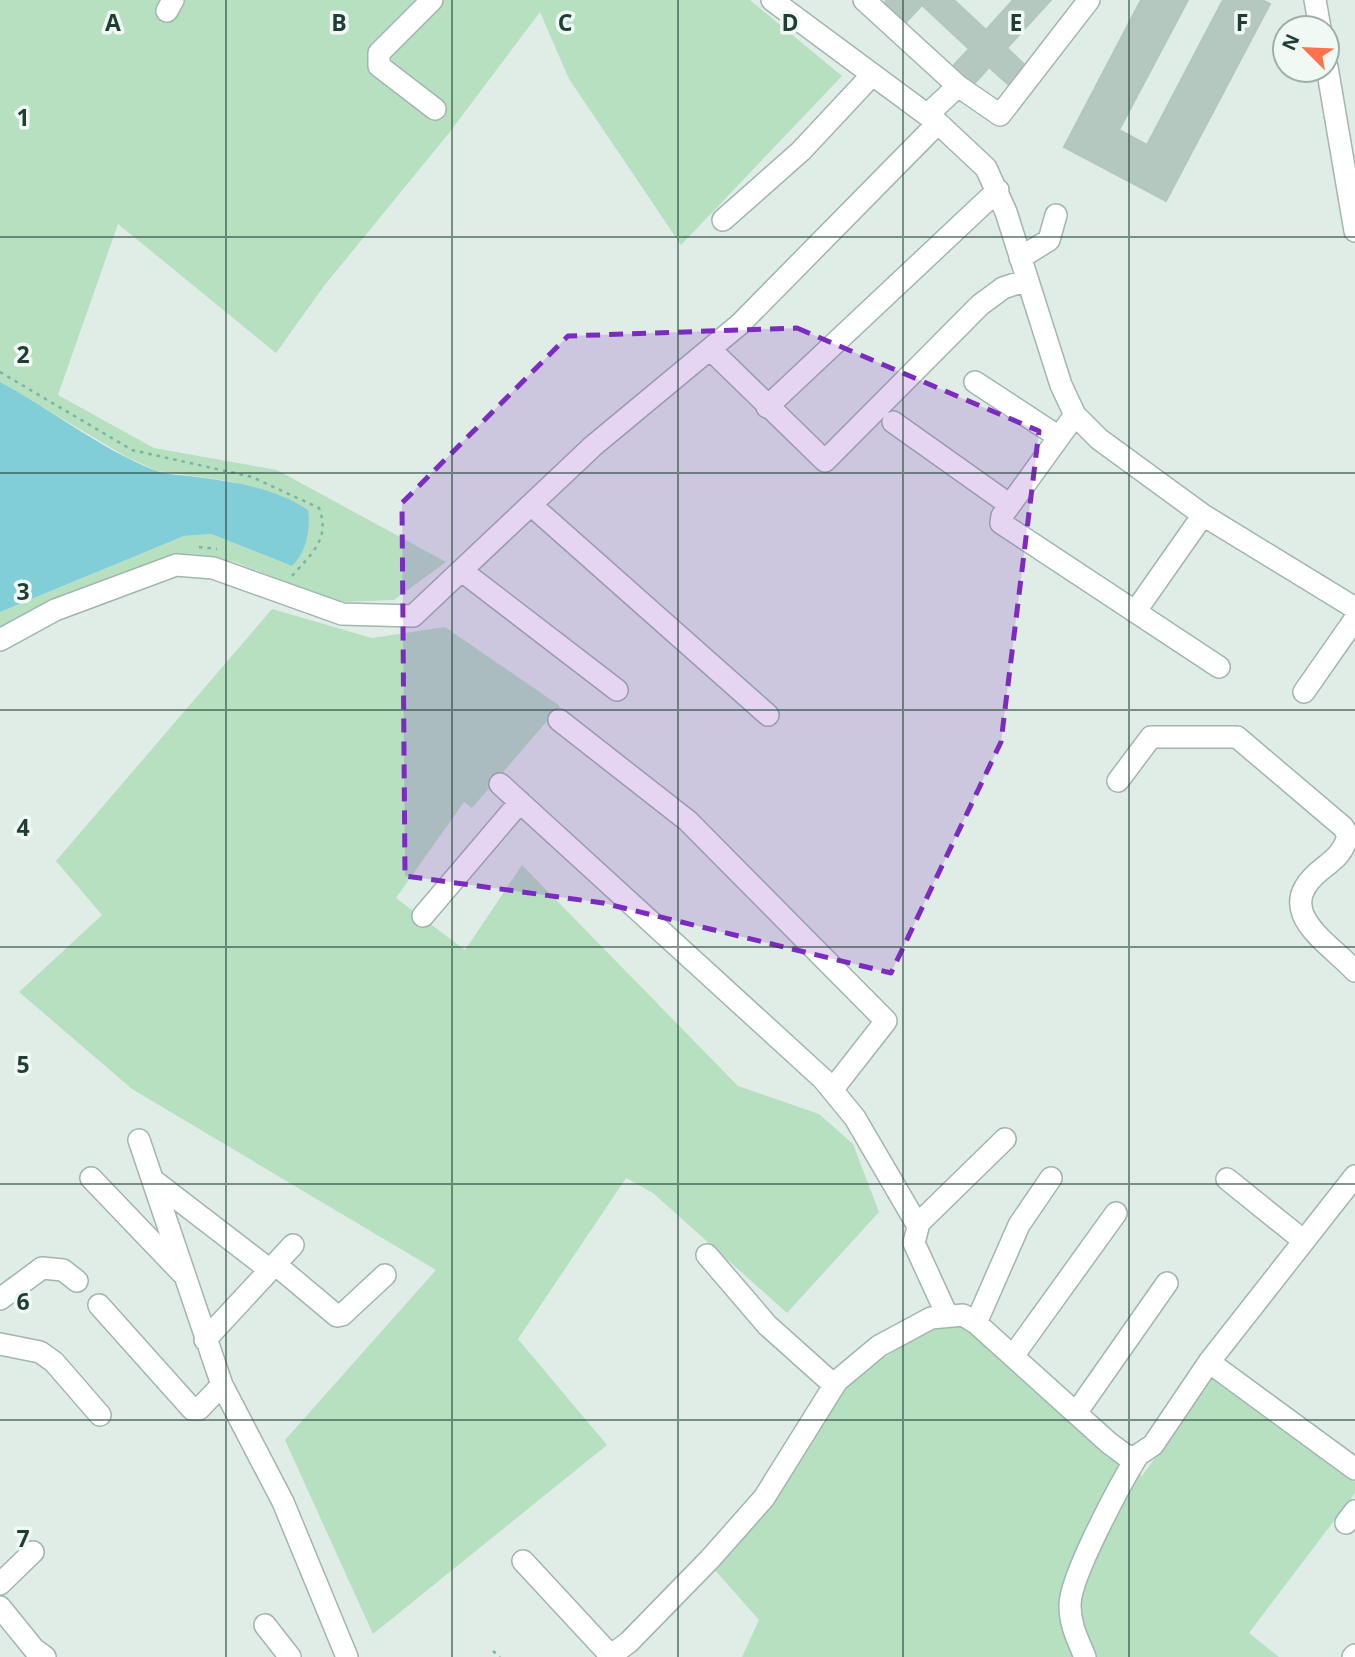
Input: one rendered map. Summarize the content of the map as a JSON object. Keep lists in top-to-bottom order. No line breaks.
{"north":"top left","grid":{"columns":["A","B","C","D","E","F"],"rows":["1","2","3","4","5","6","7"]}}
